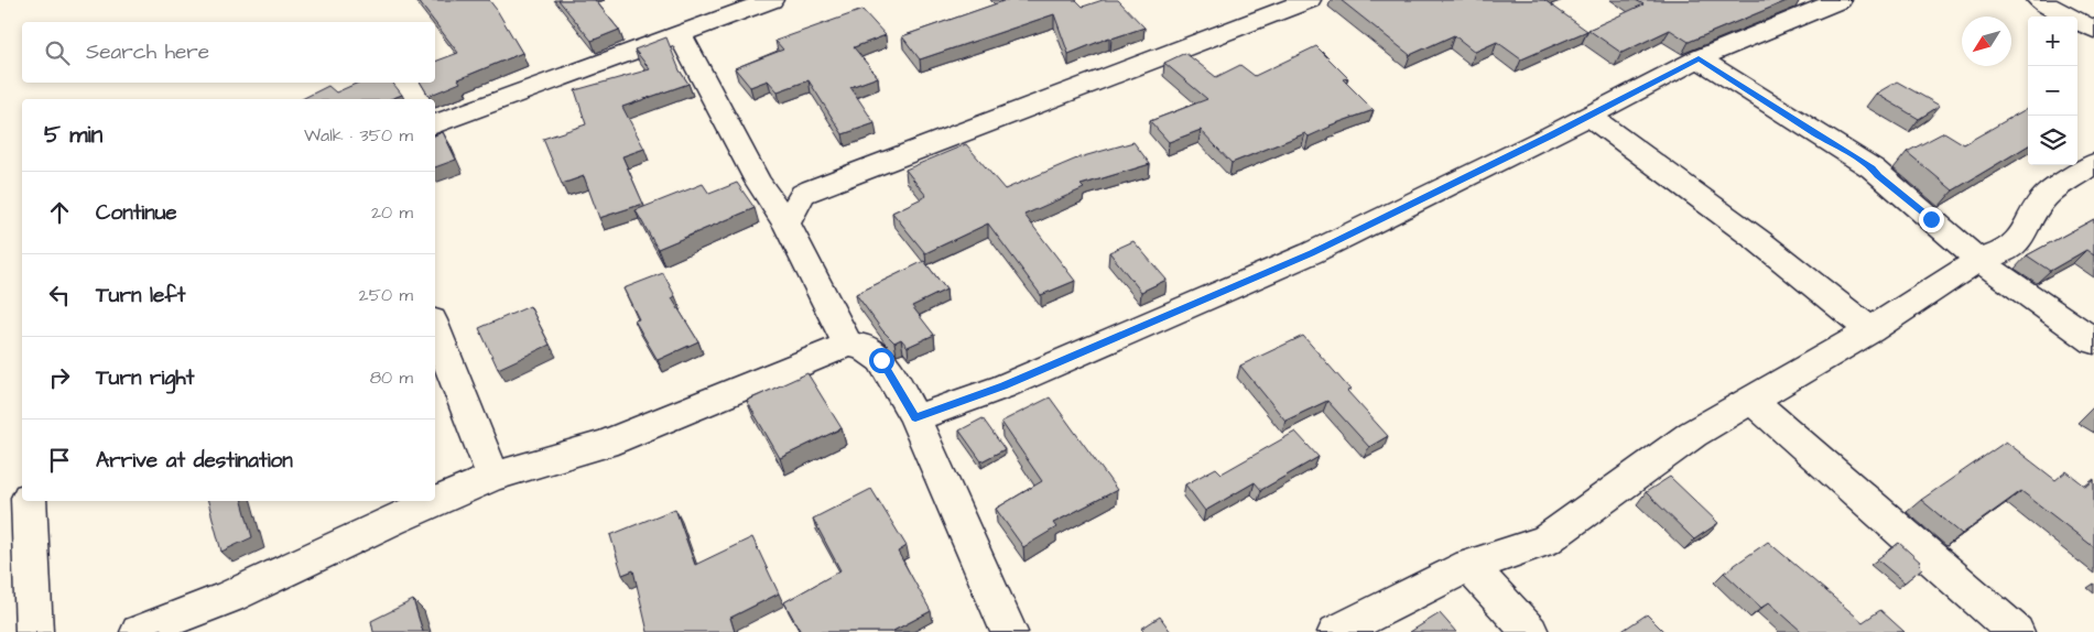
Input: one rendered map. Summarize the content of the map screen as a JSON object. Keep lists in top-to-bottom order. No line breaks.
{"north":"bottom left","page":{"map_buttons":["+","−"],"search":"Search here","heading":["5 min","Walk · 350 m"],"list":[["Continue","20 m"],["Turn left","250 m"],["Turn right","80 m"],"Arrive at destination"]}}
